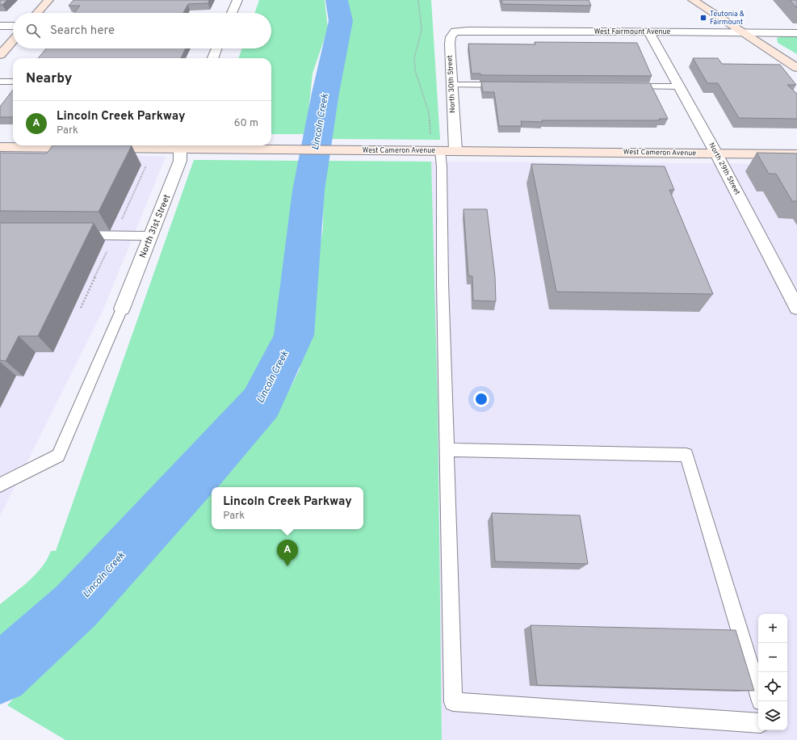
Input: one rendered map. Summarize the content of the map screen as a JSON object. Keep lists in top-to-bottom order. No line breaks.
{"streets":{"street":["West Fairmount Avenue","North 30th Street","West Cameron Avenue","North 29th Street","North 31st Street"]},"crossings":[["West Fairmount Avenue","North 30th Street"],["West Fairmount Avenue","North 29th Street"],["North 30th Street","West Cameron Avenue"],["West Cameron Avenue","North 29th Street"],["West Cameron Avenue","North 31st Street"]],"water":["Lincoln Creek"],"places":{"transit":["Teutonia & Fairmount"]},"page":{"search":"Search here","heading":"Nearby","list":[{"mark":"A","name":"Lincoln Creek Parkway","note":"Park","value":"60 m"}],"popup":["Lincoln Creek Parkway","Park"],"pins":"A","map_buttons":["+","−"]}}
